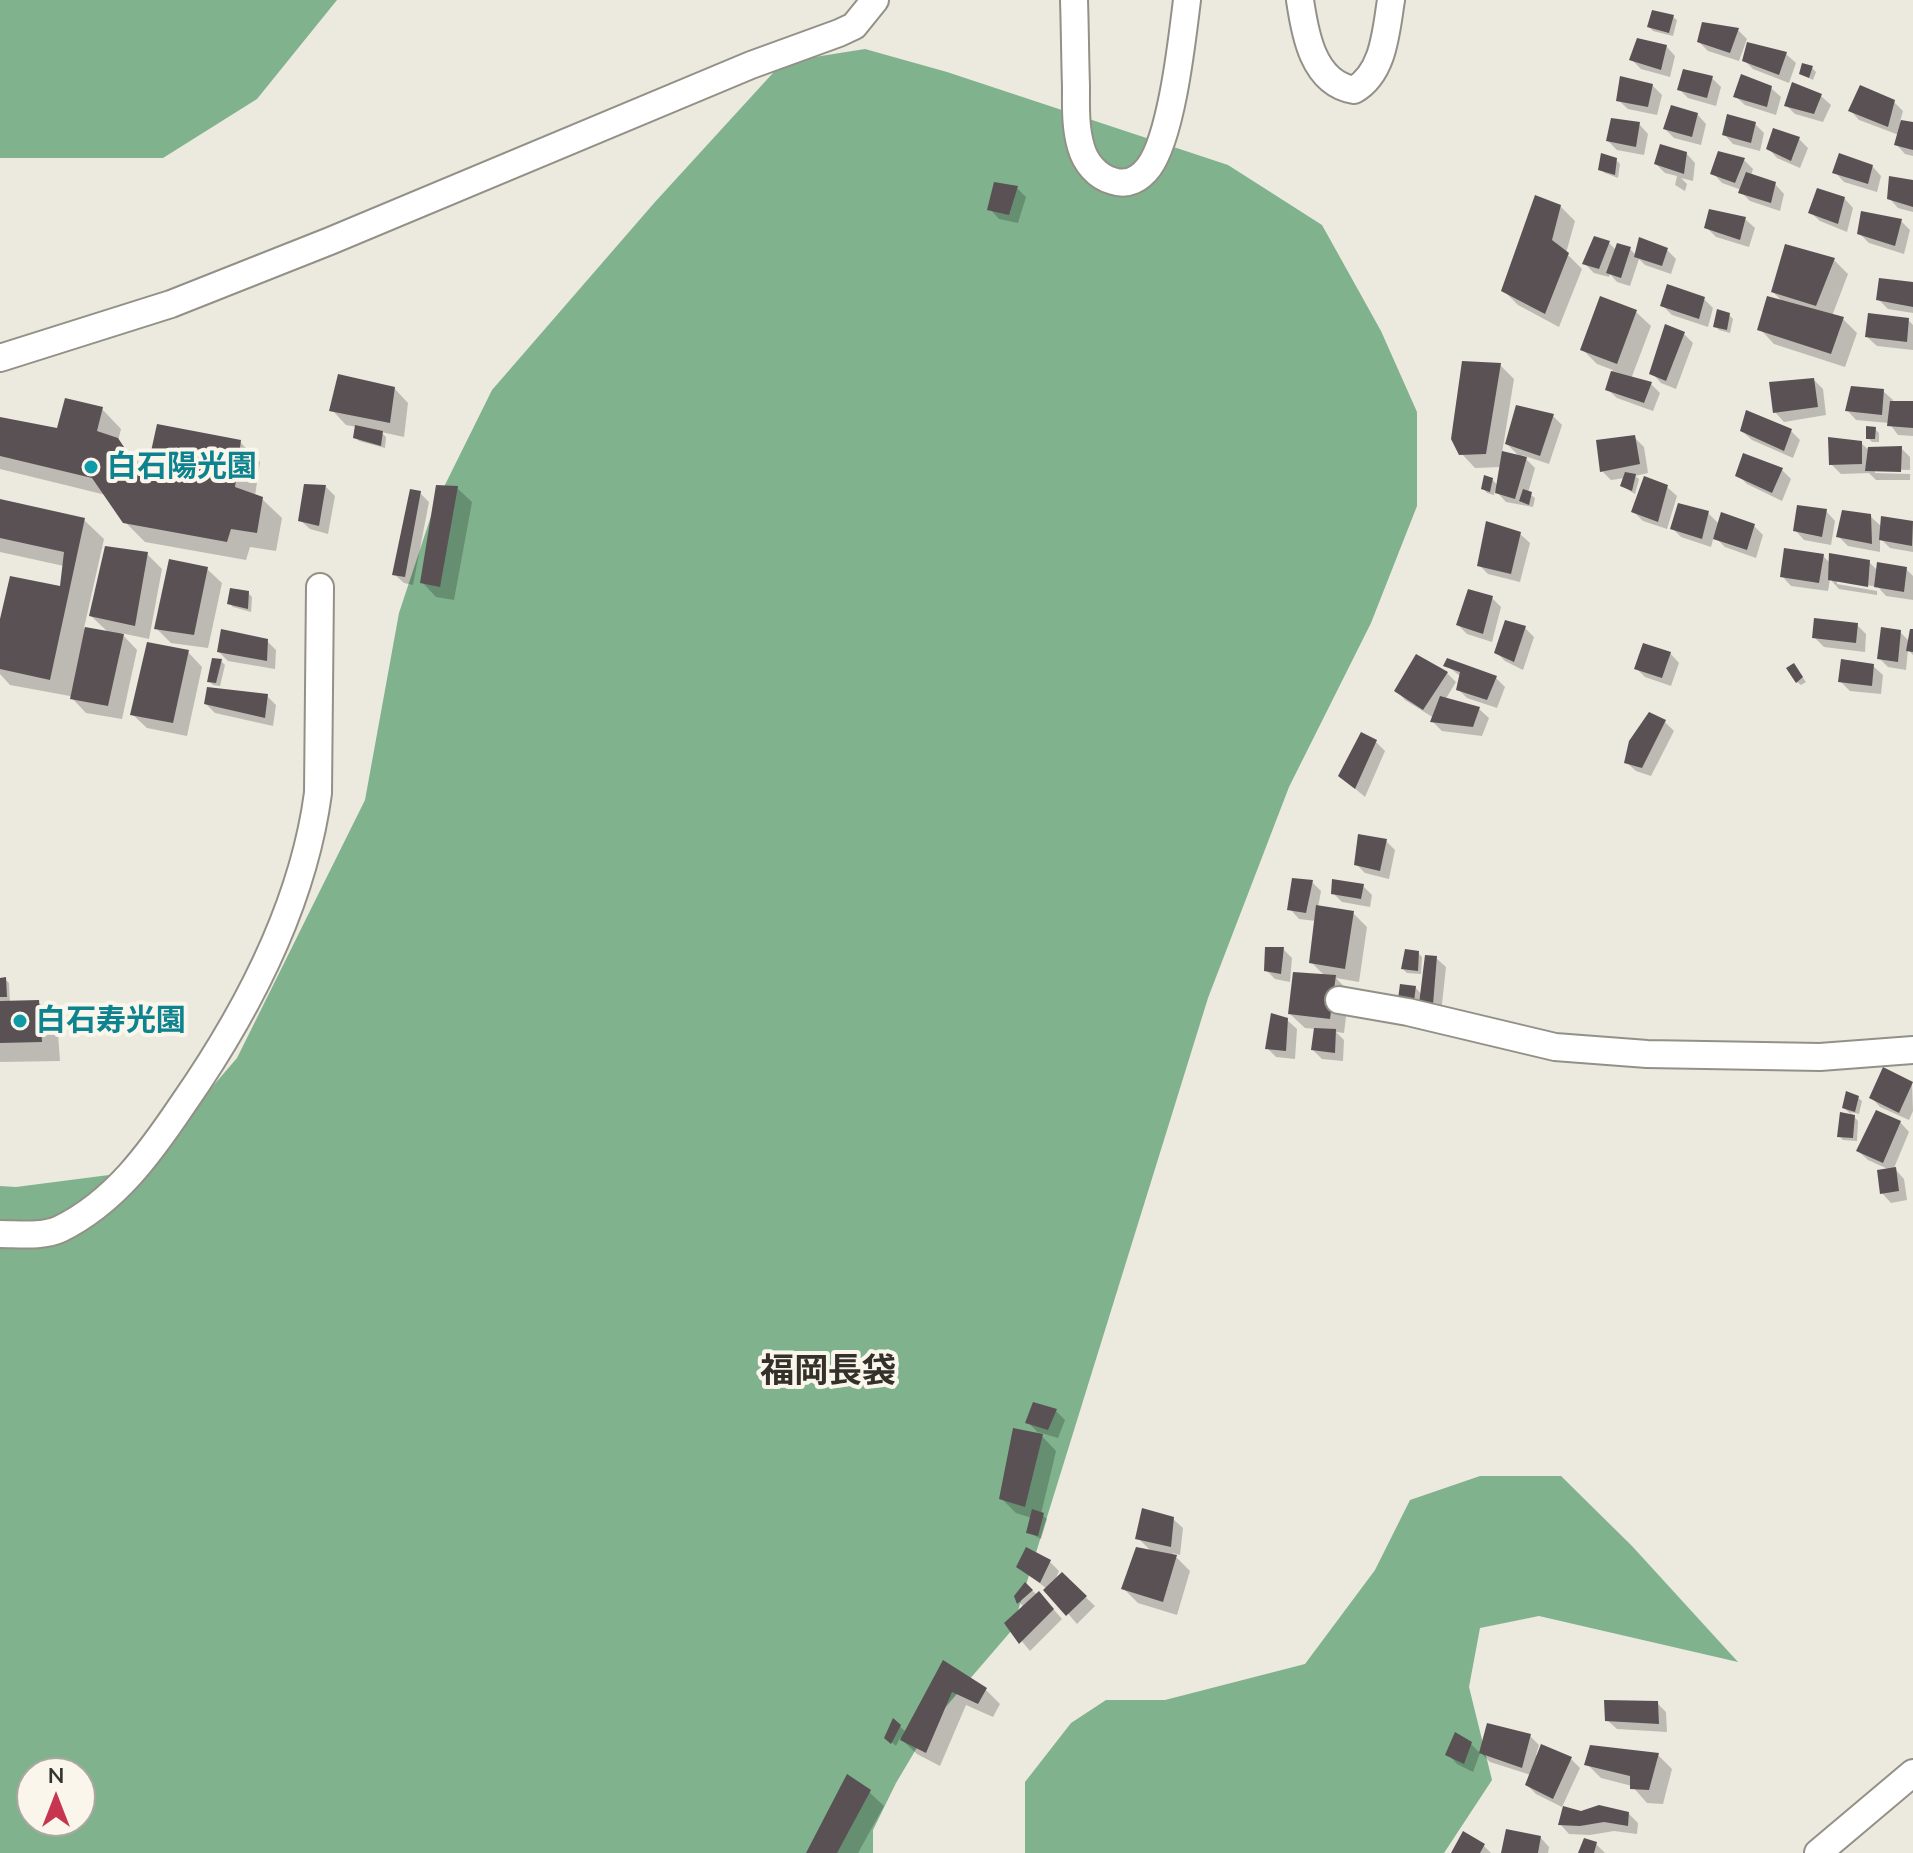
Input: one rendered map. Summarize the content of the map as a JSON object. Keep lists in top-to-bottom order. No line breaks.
{"districts":["福岡長袋"],"places":["白石陽光園","白石寿光園"],"north":"top"}
